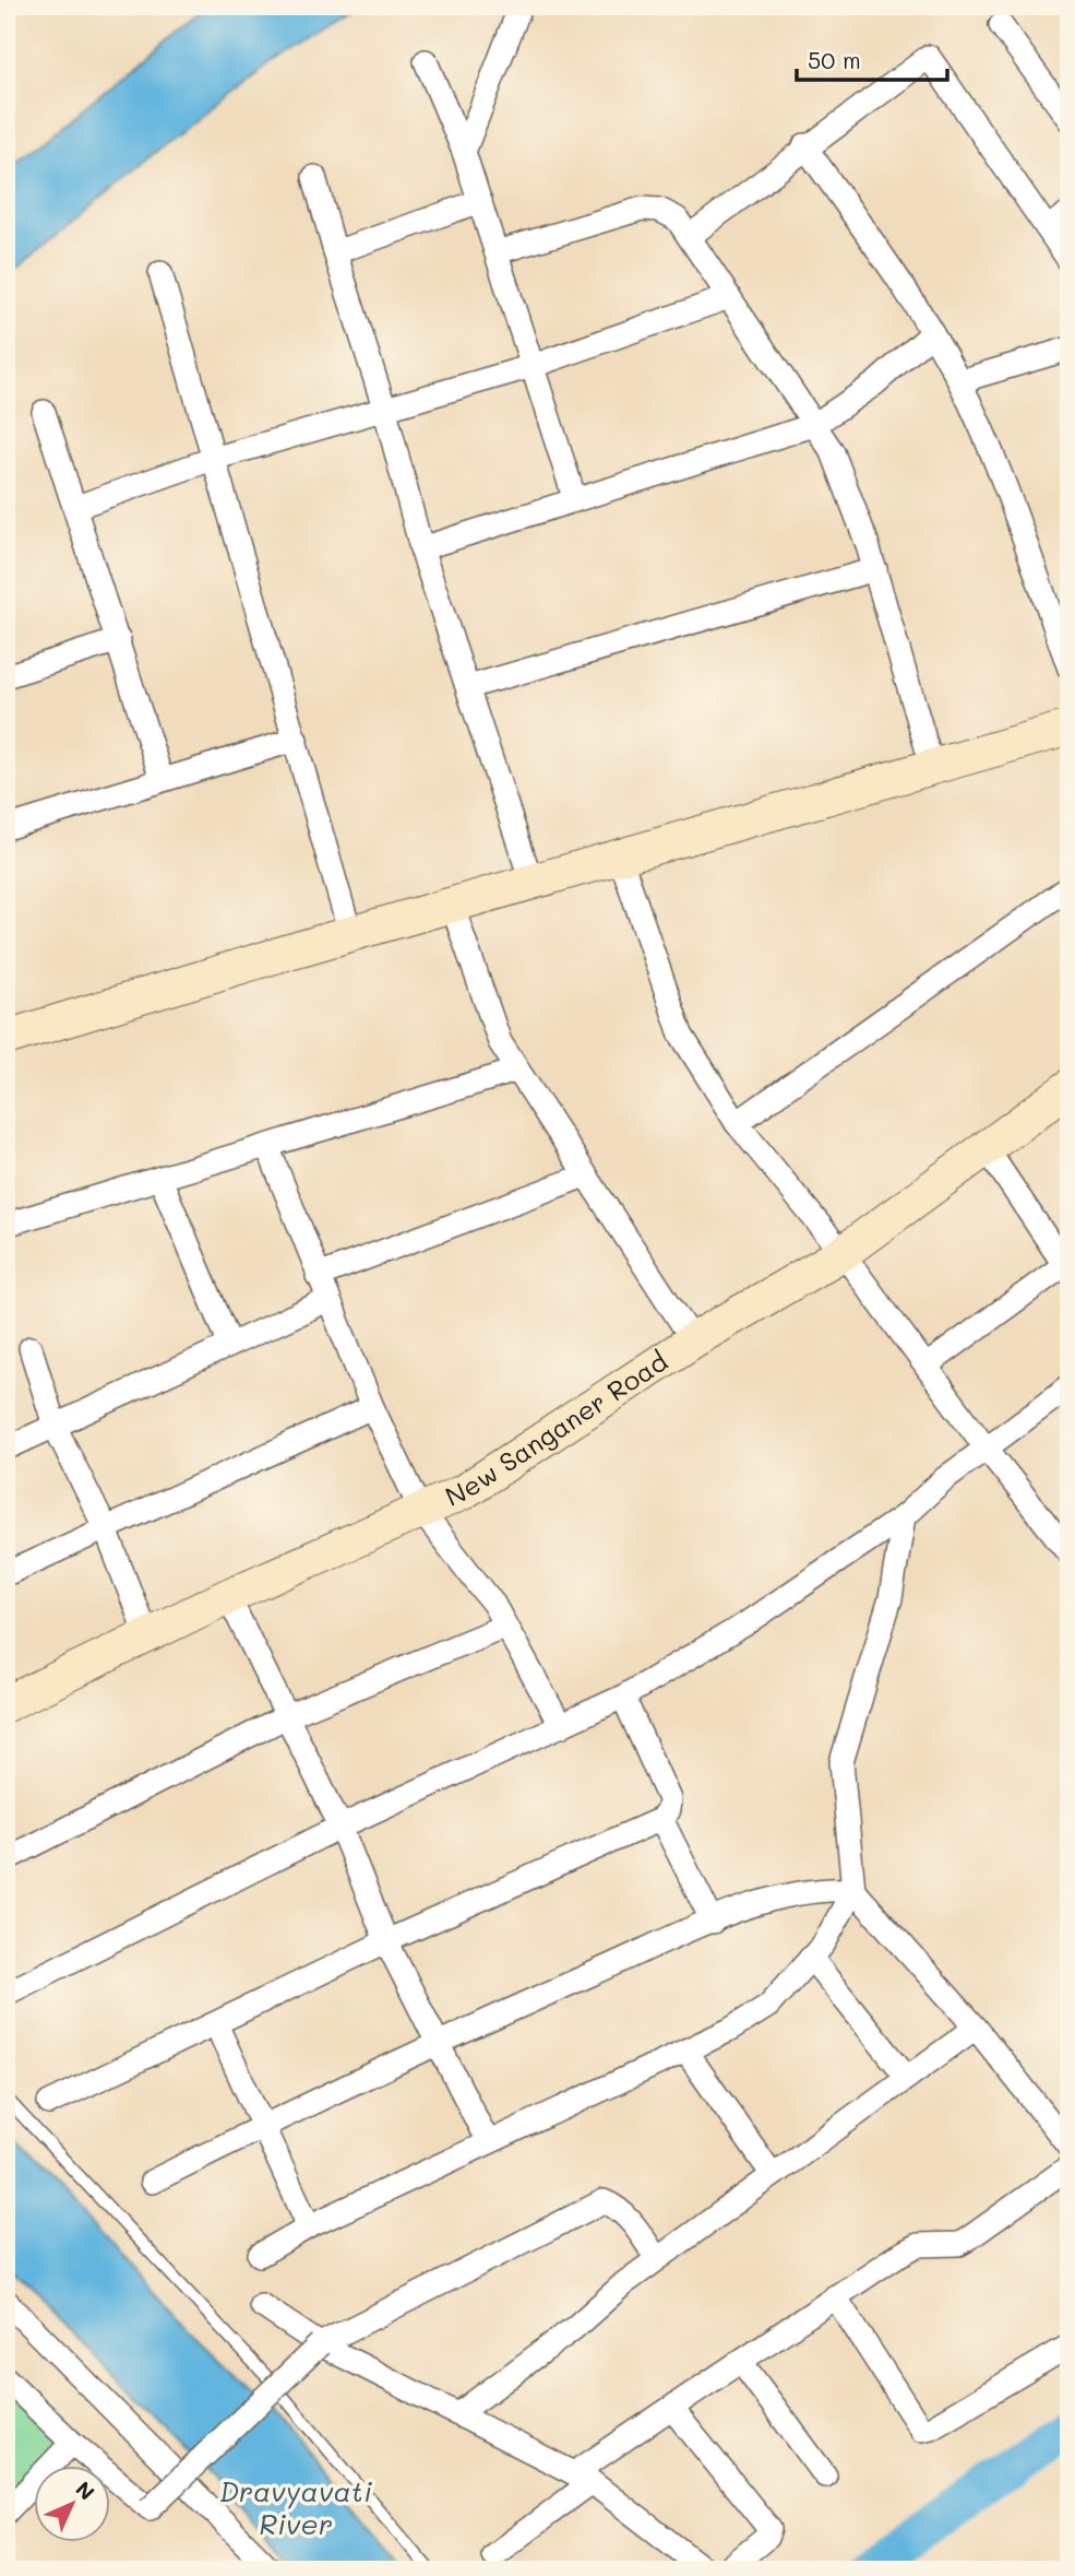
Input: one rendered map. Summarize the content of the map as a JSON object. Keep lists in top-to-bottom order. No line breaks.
{"streets":{"street":["New Sanganer Road"]},"water":["Dravyavati River"],"scale_bar":"50 m","north":"top right"}
